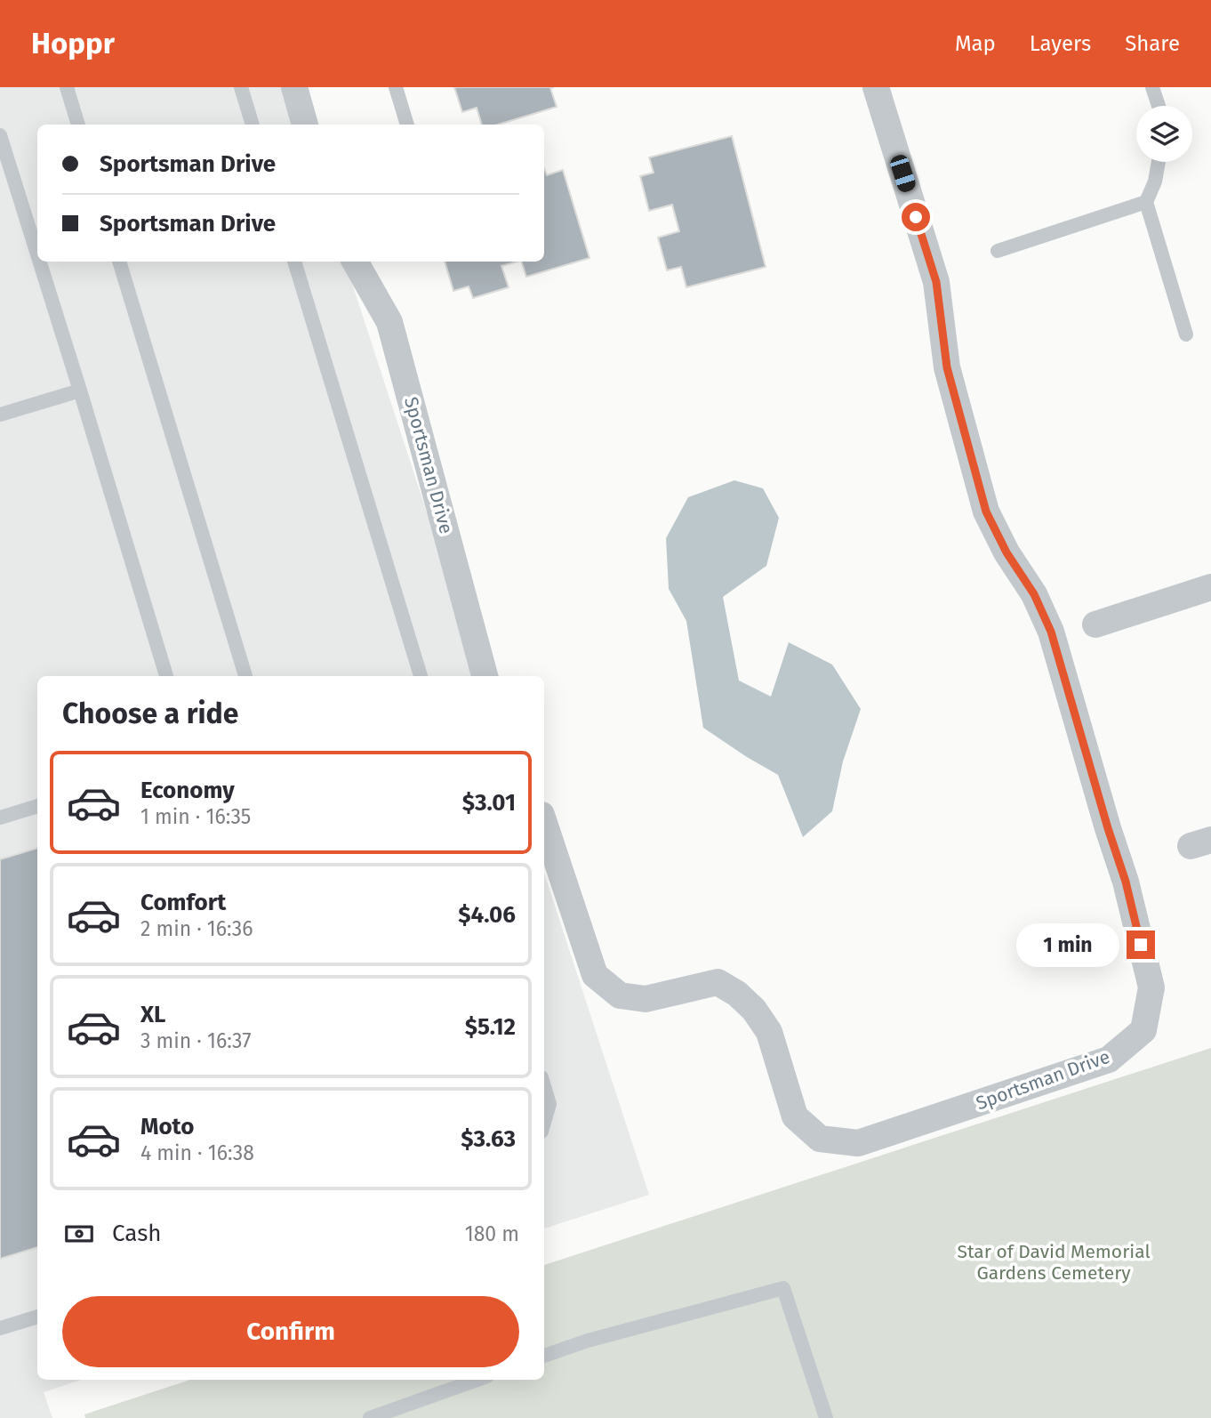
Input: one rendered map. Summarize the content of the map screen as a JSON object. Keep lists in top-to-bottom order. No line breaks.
{"streets":{"street":["Sportsman Drive"]},"parks":["Star of David Memorial Gardens Cemetery"],"page":{"header":"Hoppr","nav":["Map","Layers","Share"],"banner":["Sportsman Drive","Sportsman Drive"],"heading":"Choose a ride","list":[{"name":"Economy","note":"1 min · 16:35","value":"$3.01"},{"name":"Comfort","note":"2 min · 16:36","value":"$4.06"},{"name":"XL","note":"3 min · 16:37","value":"$5.12"},{"name":"Moto","note":"4 min · 16:38","value":"$3.63"}],"bubble":"1 min","pay":["Cash","180 m"],"buttons":"Confirm"}}
